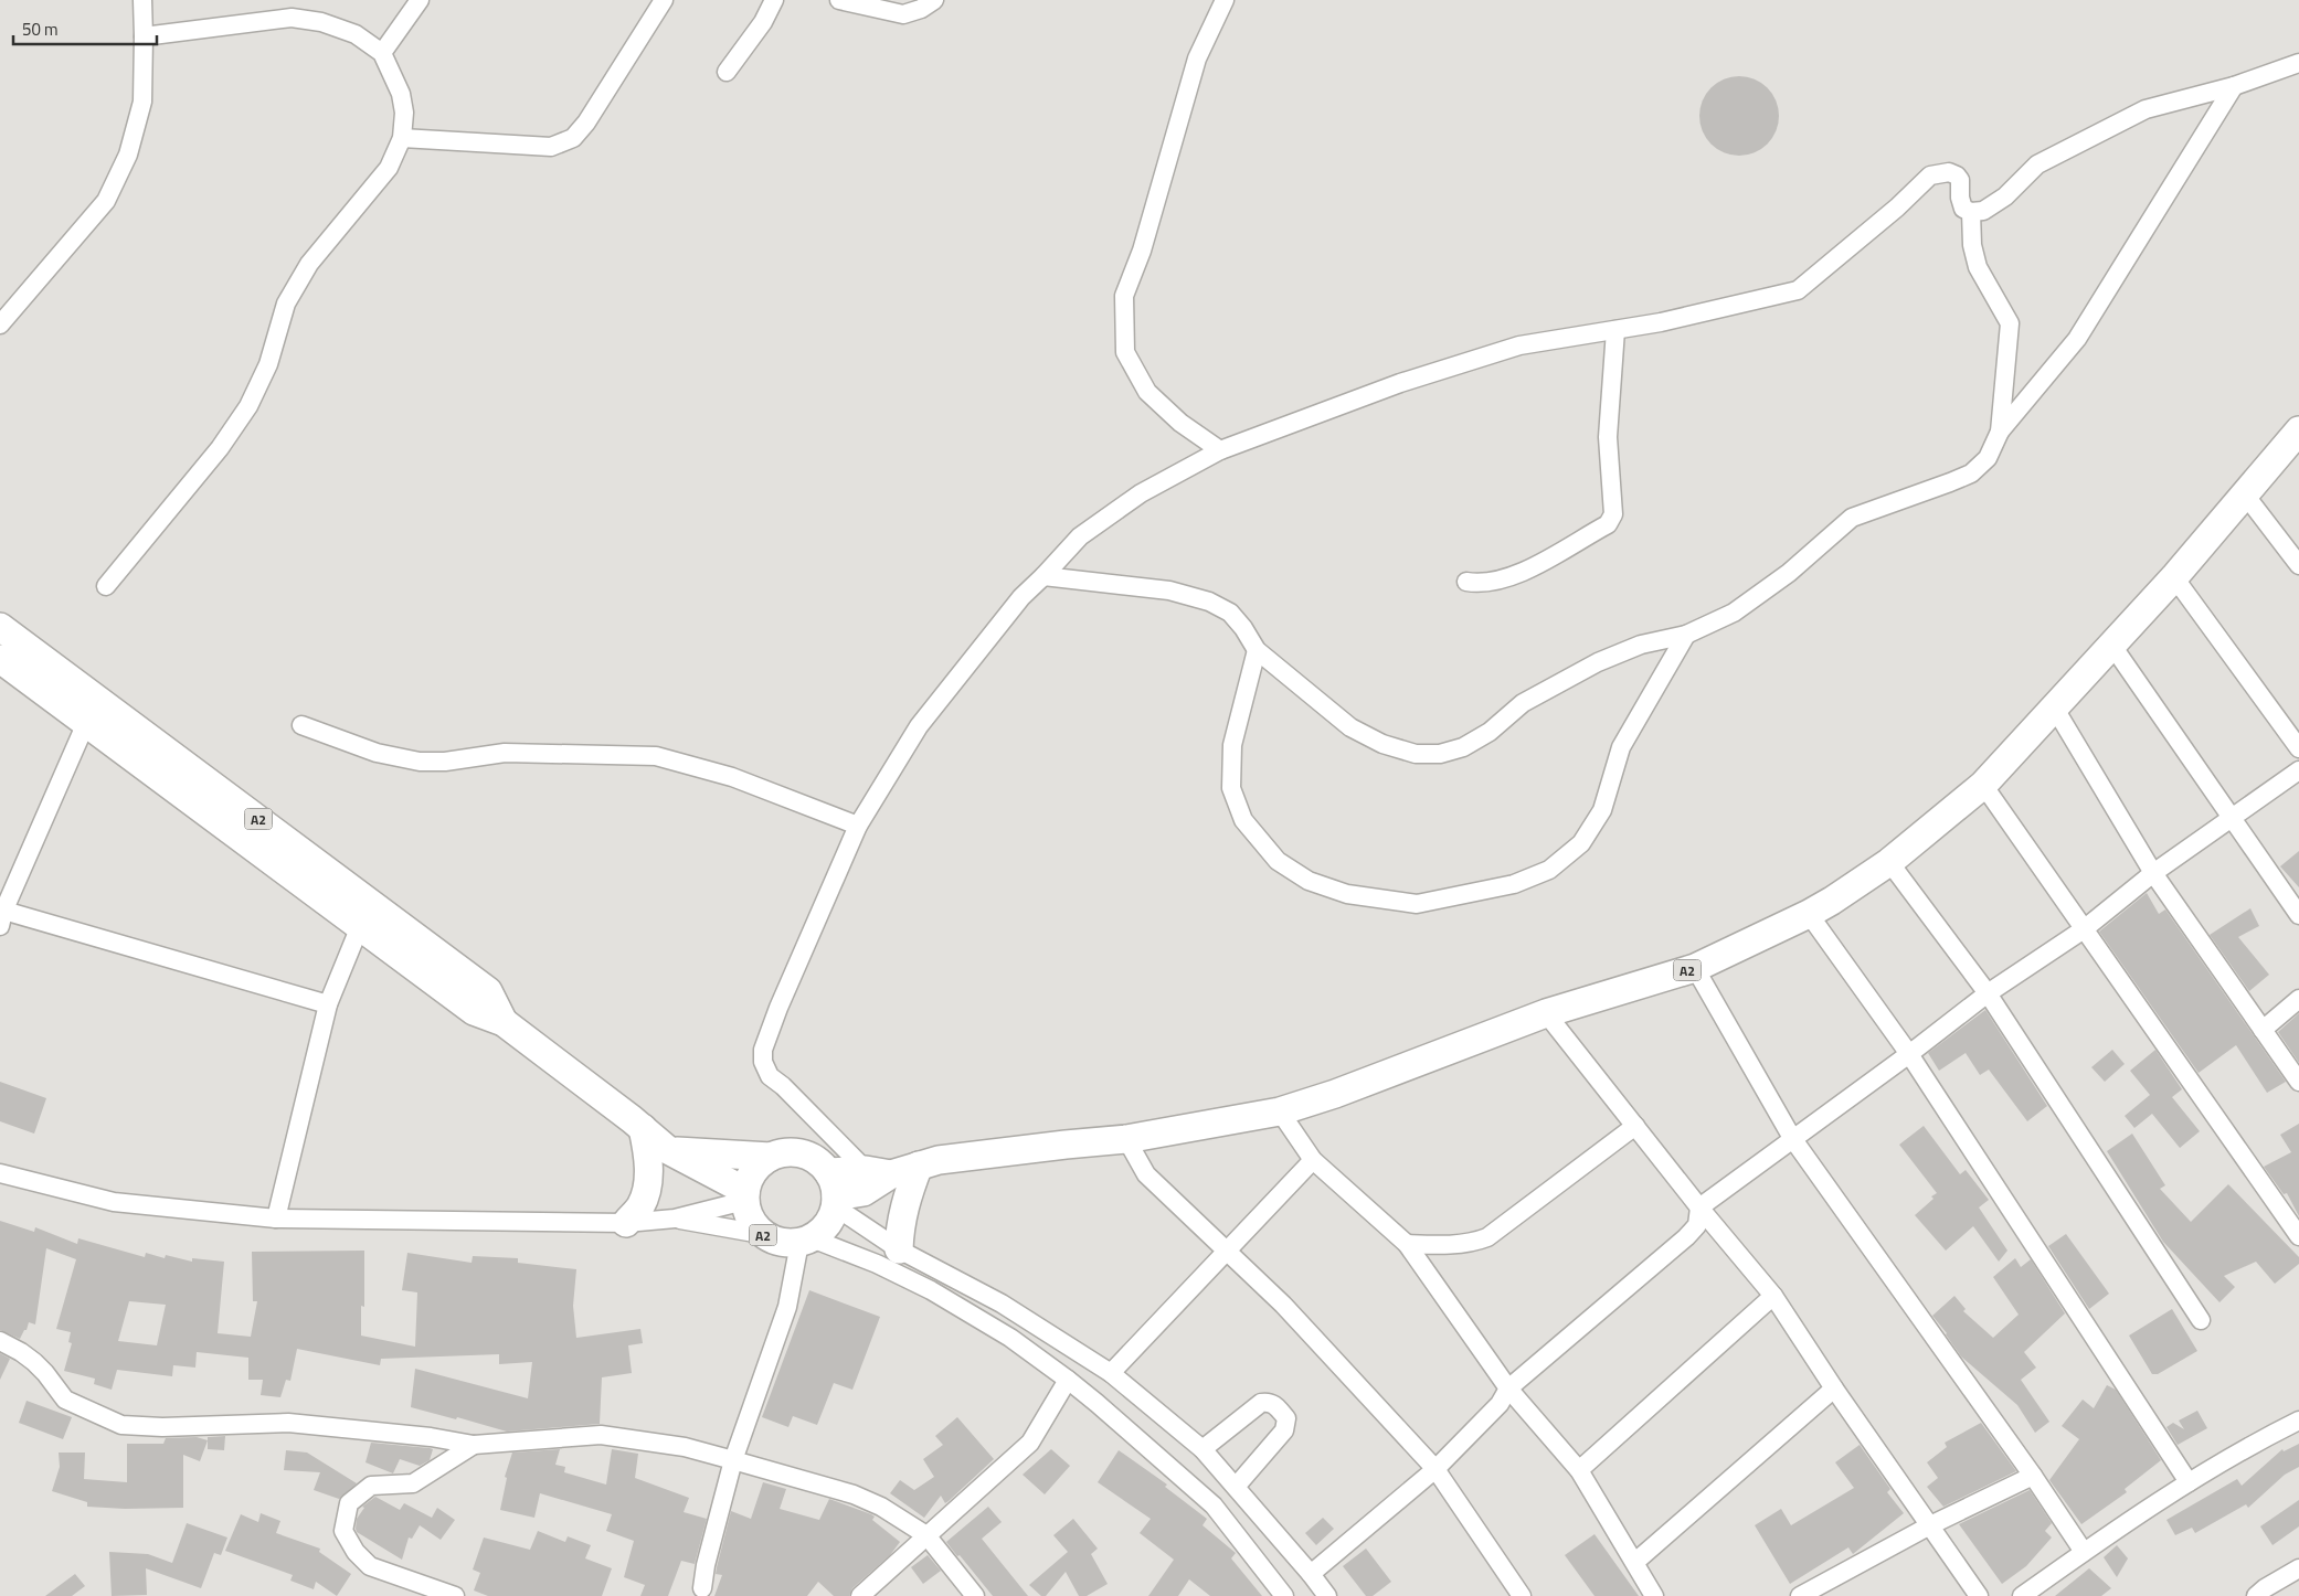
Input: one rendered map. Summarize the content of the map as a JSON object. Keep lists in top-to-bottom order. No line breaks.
{"streets":{"highway":["A2"]},"scale_bar":"50 m"}
